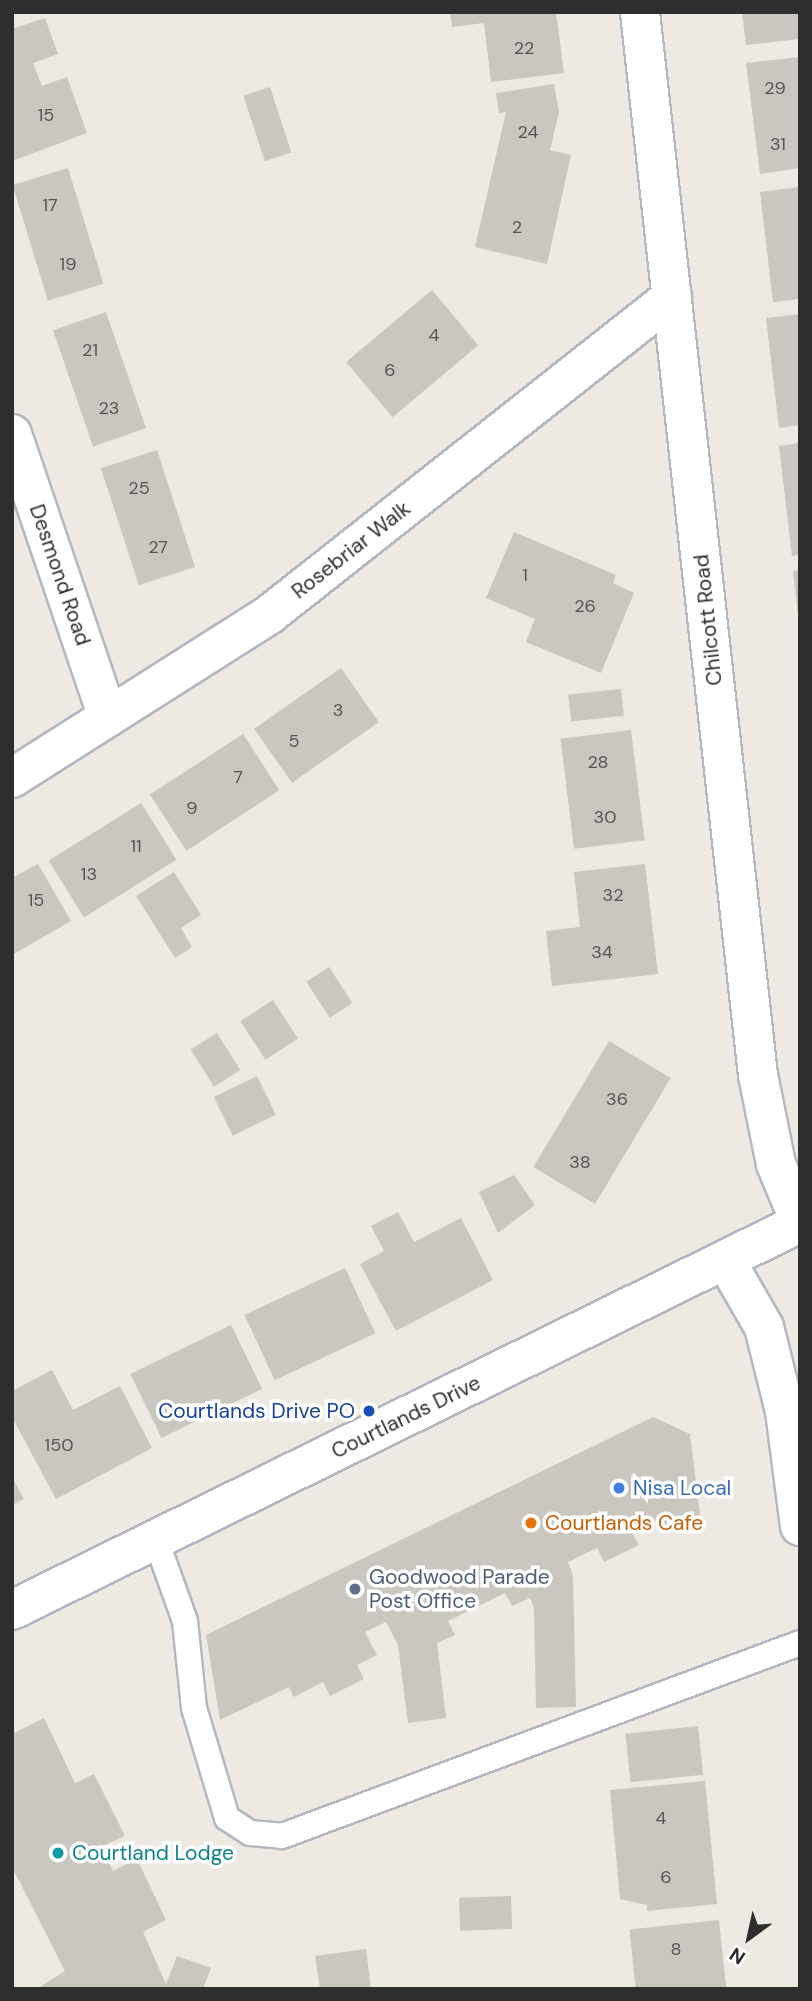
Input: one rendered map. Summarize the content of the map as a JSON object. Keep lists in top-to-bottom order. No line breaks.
{"streets":{"street":["Rosebriar Walk","Desmond Road","Chilcott Road","Courtlands Drive"]},"crossings":[["Rosebriar Walk","Desmond Road"],["Rosebriar Walk","Chilcott Road"],["Chilcott Road","Courtlands Drive"]],"places":["Courtlands Drive PO","Nisa Local","Courtlands Cafe","Goodwood Parade Post Office","Courtland Lodge"],"house_numbers":["22","29","15","24","31","17","2","19","4","21","6","23","25","27","1","26","3","5","28","7","9","30","11","13","32","15","34","36","38","150","4","6","8"],"north":"bottom left"}
